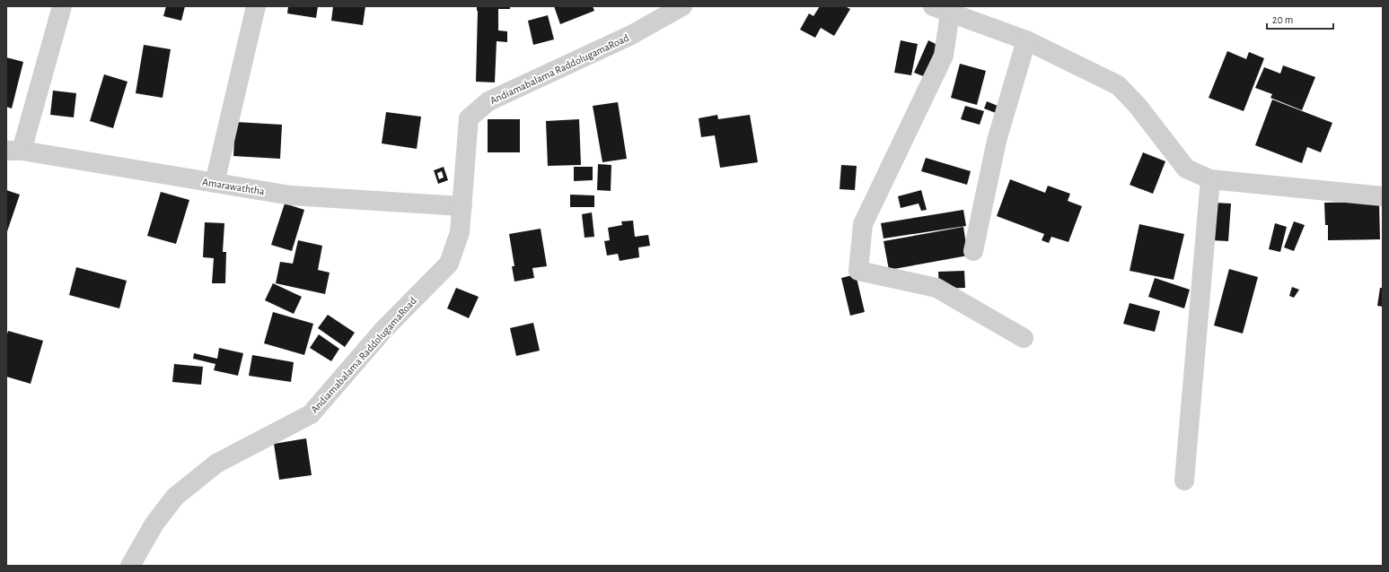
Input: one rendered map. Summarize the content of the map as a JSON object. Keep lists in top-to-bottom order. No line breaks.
{"streets":{"street":["Andiamabalama RaddolugamaRoad","Amarawaththa"]},"crossings":[["Andiamabalama RaddolugamaRoad","Amarawaththa"]],"scale_bar":"20 m"}
